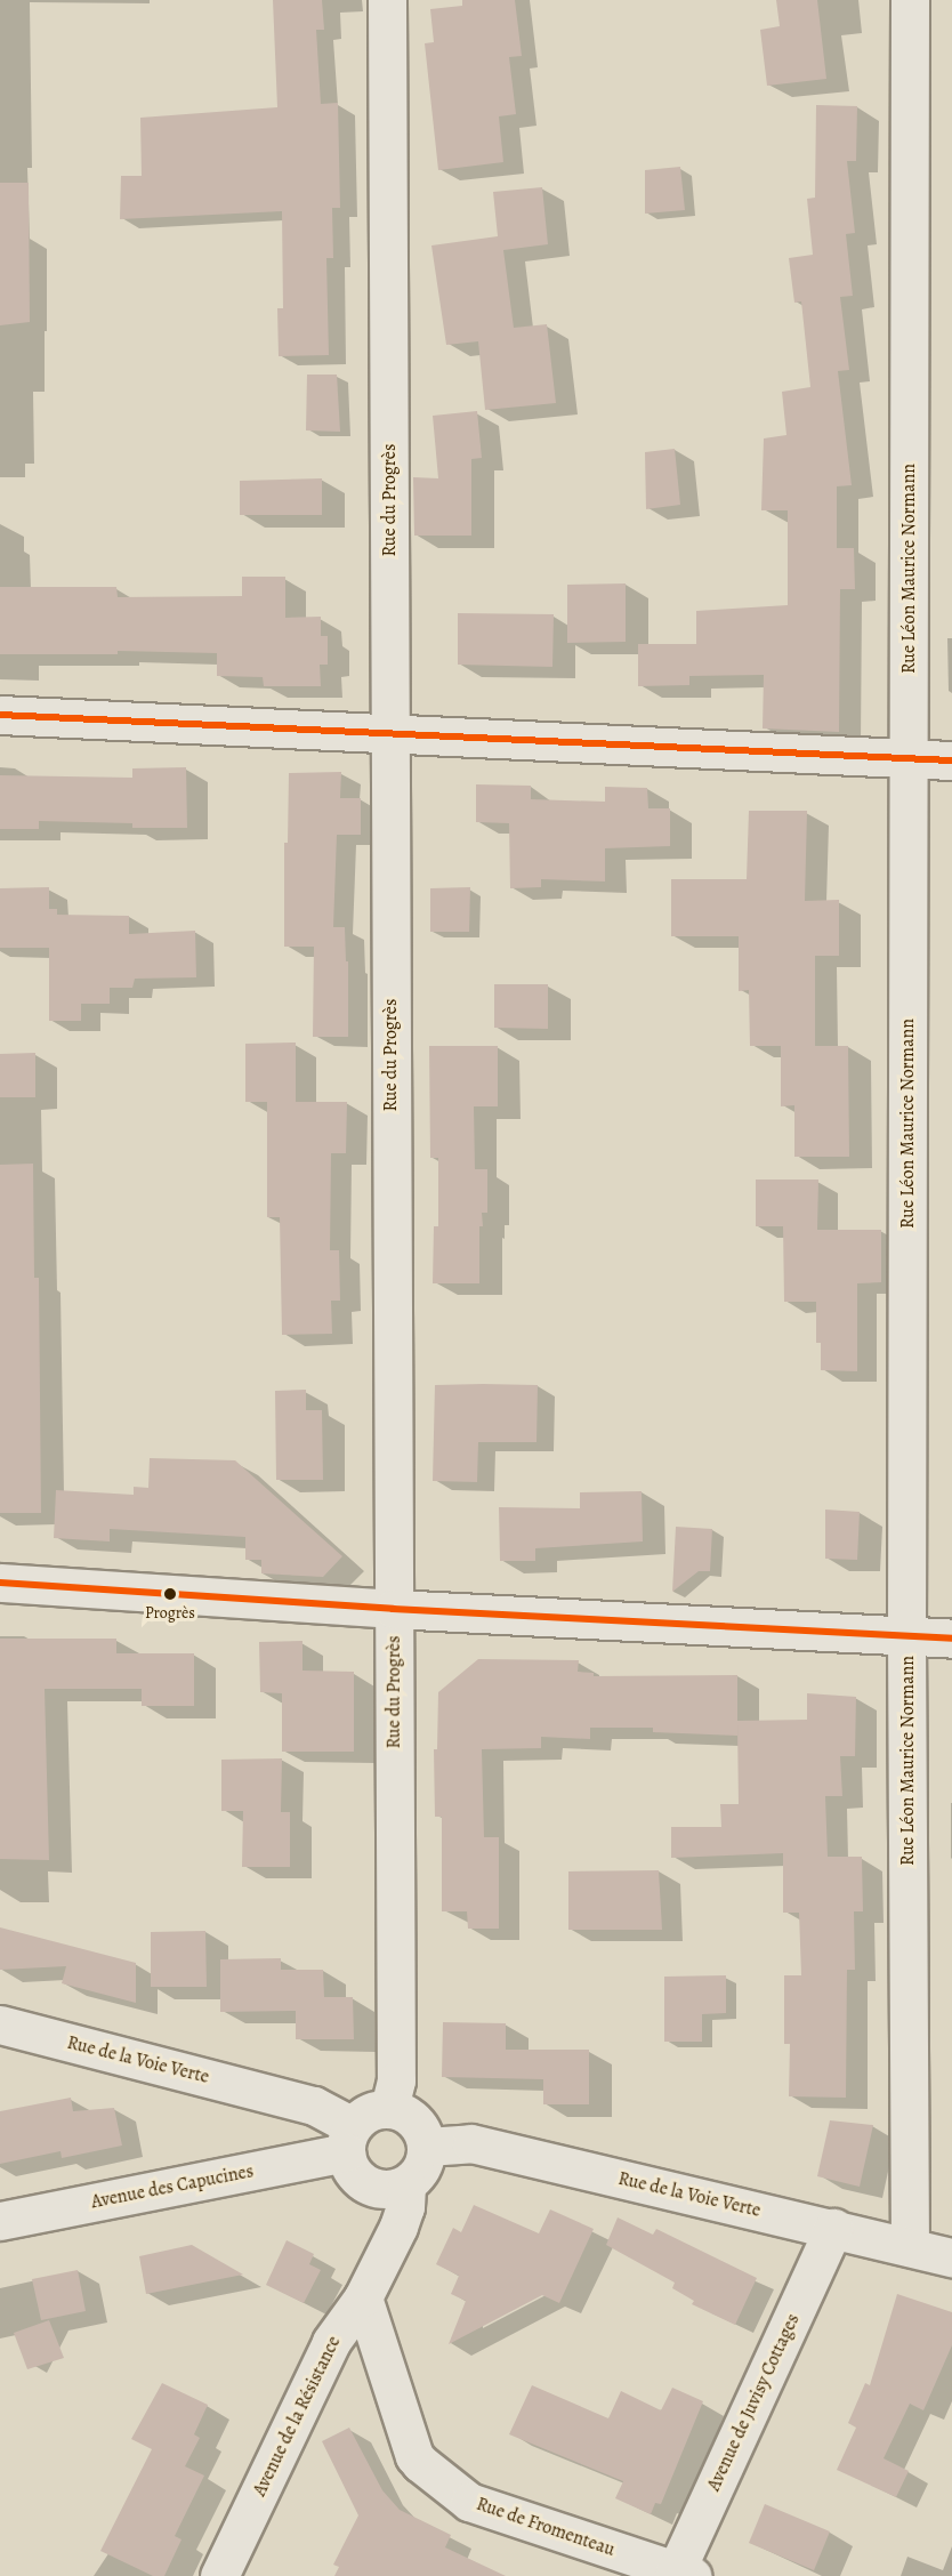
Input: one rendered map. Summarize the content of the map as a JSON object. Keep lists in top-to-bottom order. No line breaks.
{"streets":{"street":["Rue du Progrès","Rue Léon Maurice Normann","Rue de la Voie Verte","Avenue des Capucines","Avenue de Juvisy Cottages","Avenue de la Résistance","Rue de Fromenteau"]},"crossings":[["Rue du Progrès","Rue de la Voie Verte"],["Rue du Progrès","Avenue des Capucines"],["Rue du Progrès","Avenue de la Résistance"],["Rue Léon Maurice Normann","Rue de la Voie Verte"],["Rue de la Voie Verte","Avenue des Capucines"],["Rue de la Voie Verte","Avenue de Juvisy Cottages"],["Rue de la Voie Verte","Avenue de la Résistance"],["Avenue des Capucines","Avenue de la Résistance"],["Avenue de Juvisy Cottages","Rue de Fromenteau"],["Avenue de la Résistance","Rue de Fromenteau"]],"places":["Progrès"]}
